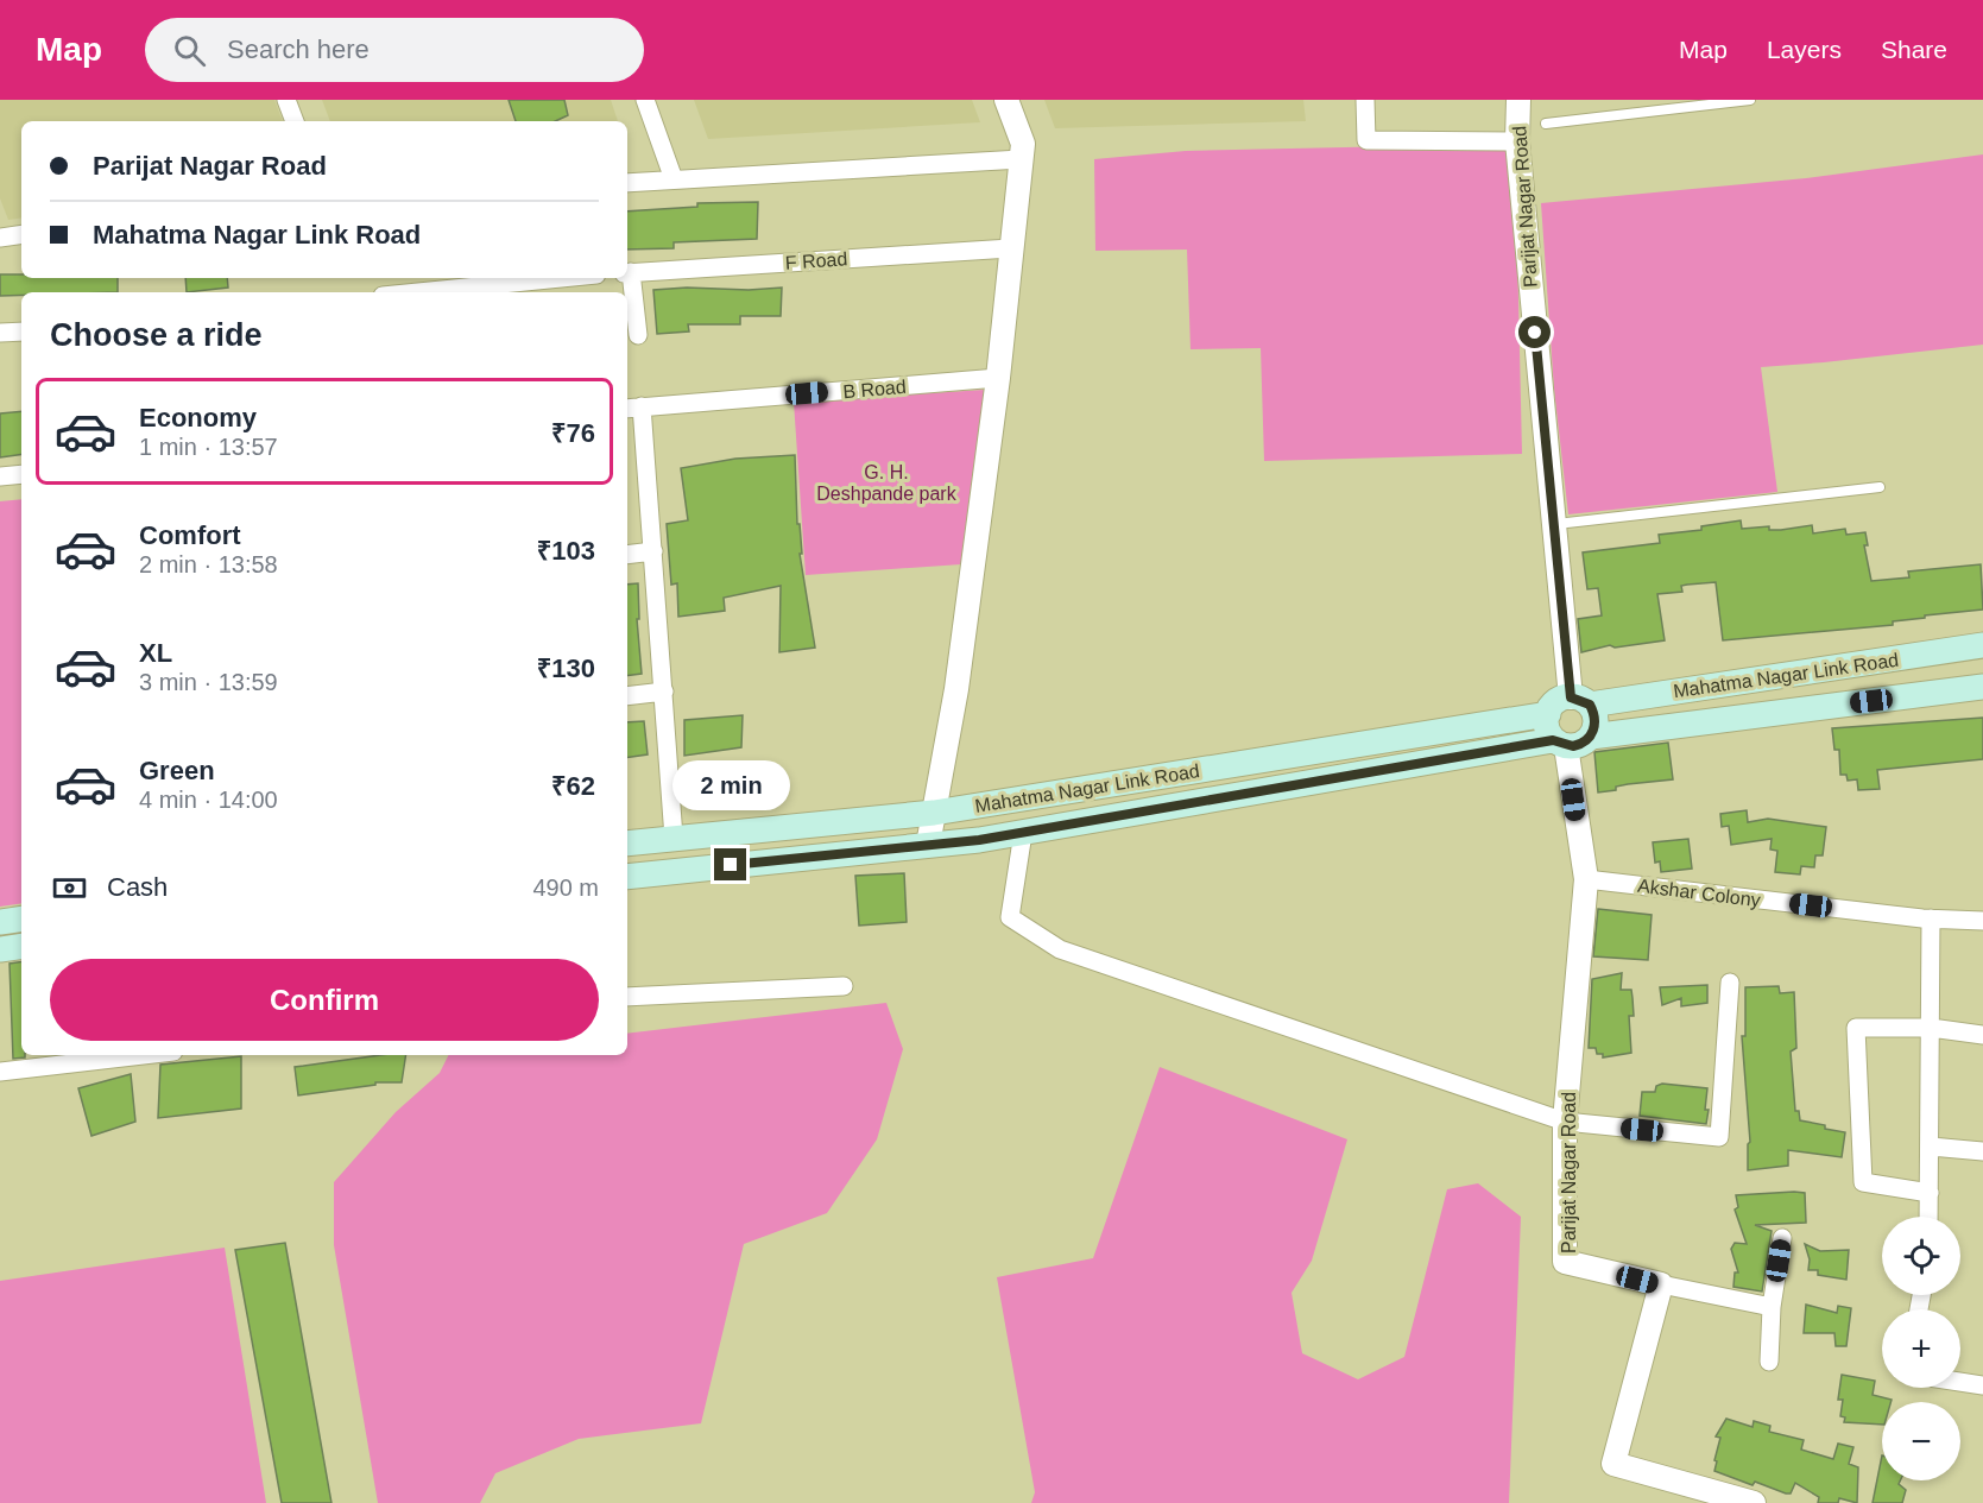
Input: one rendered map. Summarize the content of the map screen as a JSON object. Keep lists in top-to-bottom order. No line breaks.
{"streets":{"main road":["Mahatma Nagar Link Road"],"street":["Parijat Nagar Road","F Road","B Road","Akshar Colony"]},"crossings":[["Parijat Nagar Road","Mahatma Nagar Link Road"],["Parijat Nagar Road","Akshar Colony"]],"parks":["G. H. Deshpande park"],"page":{"header":"Map","search":"Search here","nav":["Map","Layers","Share"],"banner":["Parijat Nagar Road","Mahatma Nagar Link Road"],"heading":"Choose a ride","list":[{"name":"Economy","note":"1 min · 13:57","value":"₹76"},{"name":"Comfort","note":"2 min · 13:58","value":"₹103"},{"name":"XL","note":"3 min · 13:59","value":"₹130"},{"name":"Green","note":"4 min · 14:00","value":"₹62"}],"bubble":"2 min","pay":["Cash","490 m"],"buttons":"Confirm","map_buttons":["+","−"]}}
